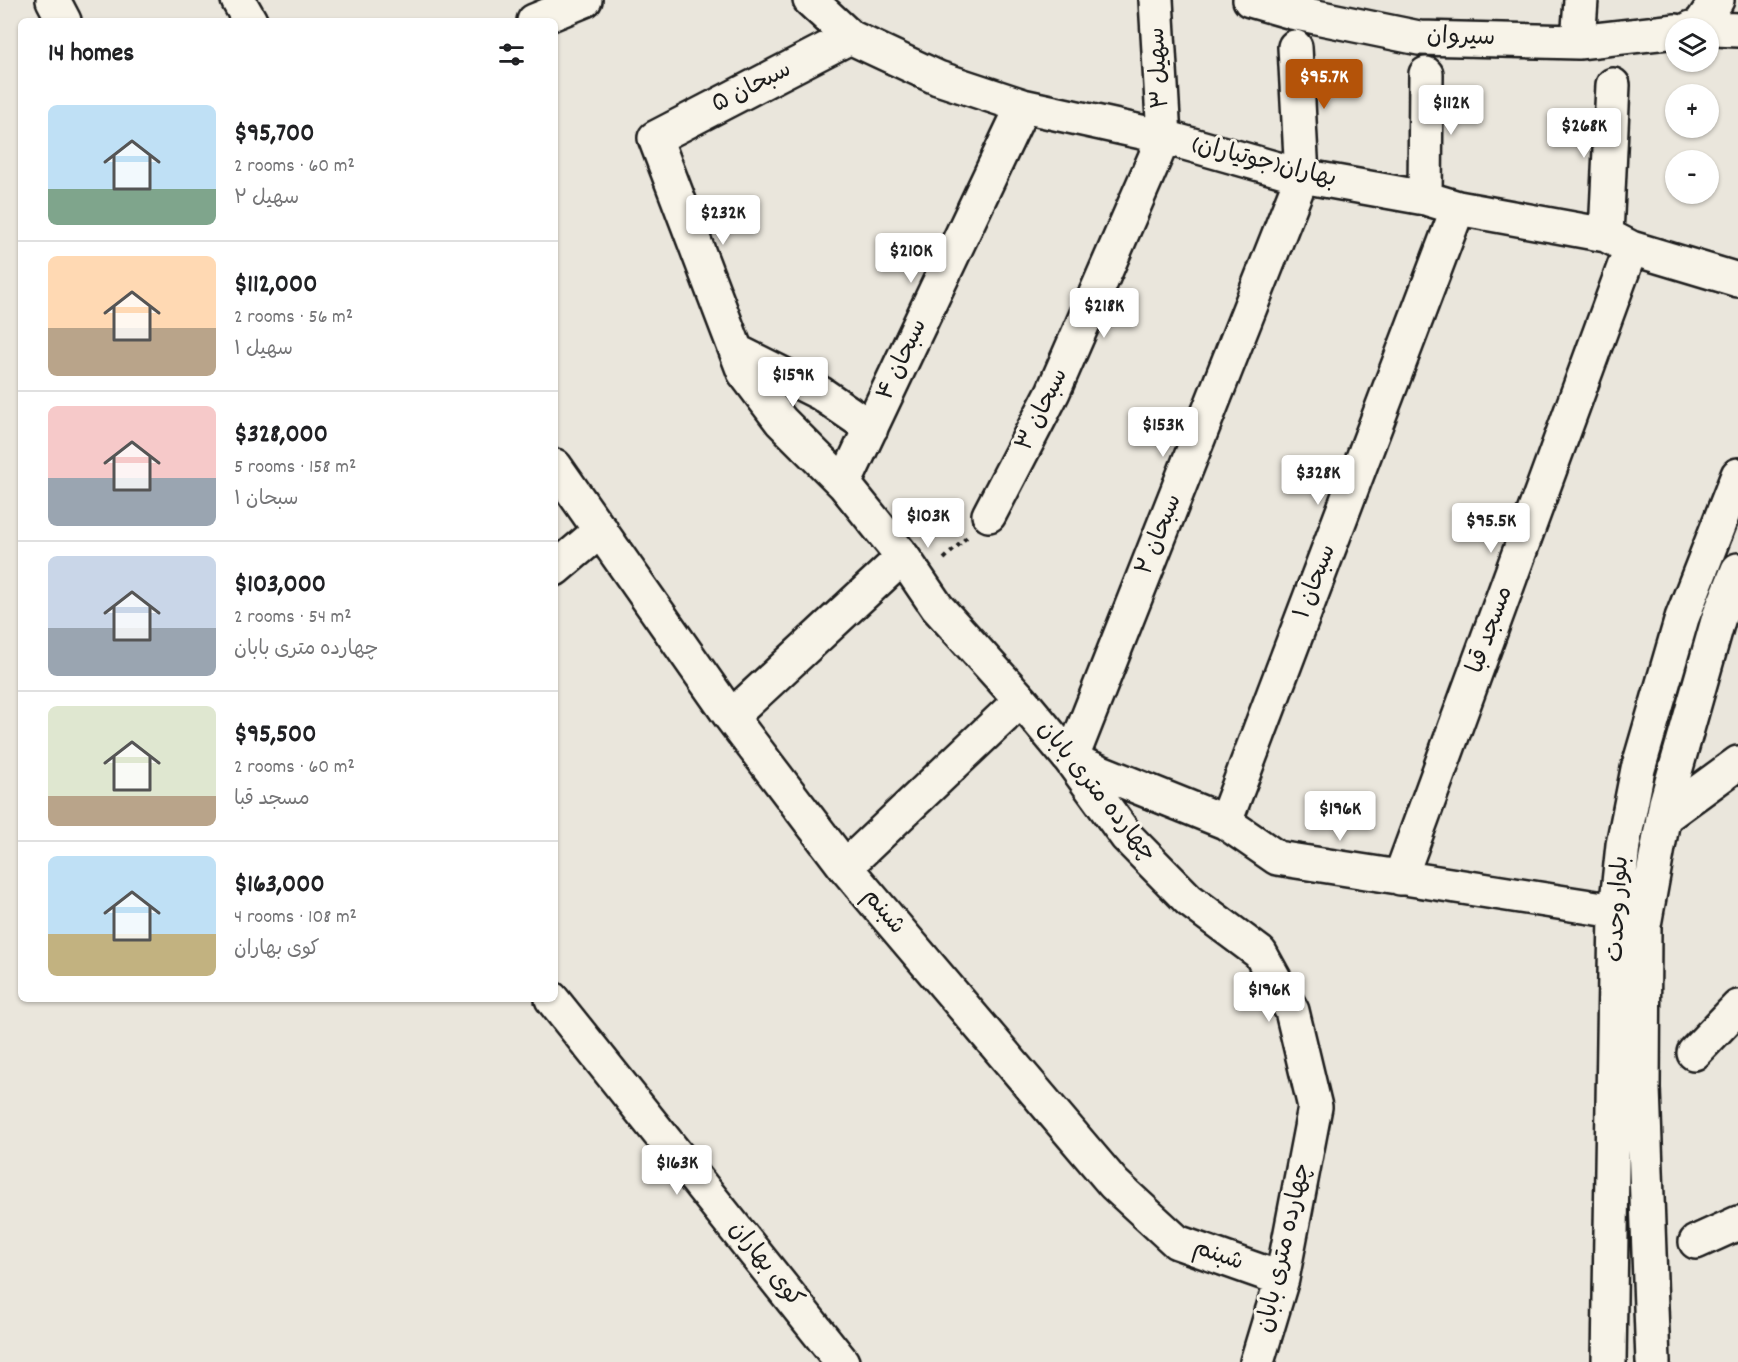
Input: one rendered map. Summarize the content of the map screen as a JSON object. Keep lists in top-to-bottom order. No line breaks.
{"streets":{"street":["سیروان","سهیل ۳","سبحان ۵","بهاران(جوتیاران)","سبحان ۴","سبحان ۳","سبحان ۲","سبحان ۱","مسجد قبا","چهارده متری بابان","بلوار وحدت","شبنم","کوی بهاران"]},"crossings":[["سهیل ۳","بهاران(جوتیاران)"],["سهیل ۳","سبحان ۳"],["سبحان ۵","بهاران(جوتیاران)"],["سبحان ۵","چهارده متری بابان"],["بهاران(جوتیاران)","سبحان ۴"],["بهاران(جوتیاران)","سبحان ۳"],["بهاران(جوتیاران)","سبحان ۲"],["بهاران(جوتیاران)","سبحان ۱"],["بهاران(جوتیاران)","مسجد قبا"],["سبحان ۴","چهارده متری بابان"],["سبحان ۲","چهارده متری بابان"],["چهارده متری بابان","شبنم"]],"page":{"map_buttons":["+","−"],"heading":"14 homes","price":["$95.7K","$112K","$268K","$232K","$210K","$218K","$159K","$153K","$328K","$103K","$95.5K","$196K","$196K","$163K"],"list":[{"name":"$95,700","note":"2 rooms · 60 m² · سهیل ۲"},{"name":"$112,000","note":"2 rooms · 56 m² · سهیل ۱"},{"name":"$328,000","note":"5 rooms · 158 m² · سبحان ۱"},{"name":"$103,000","note":"2 rooms · 54 m² · چهارده متری بابان"},{"name":"$95,500","note":"2 rooms · 60 m² · مسجد قبا"},{"name":"$163,000","note":"4 rooms · 108 m² · کوی بهاران"}]}}
